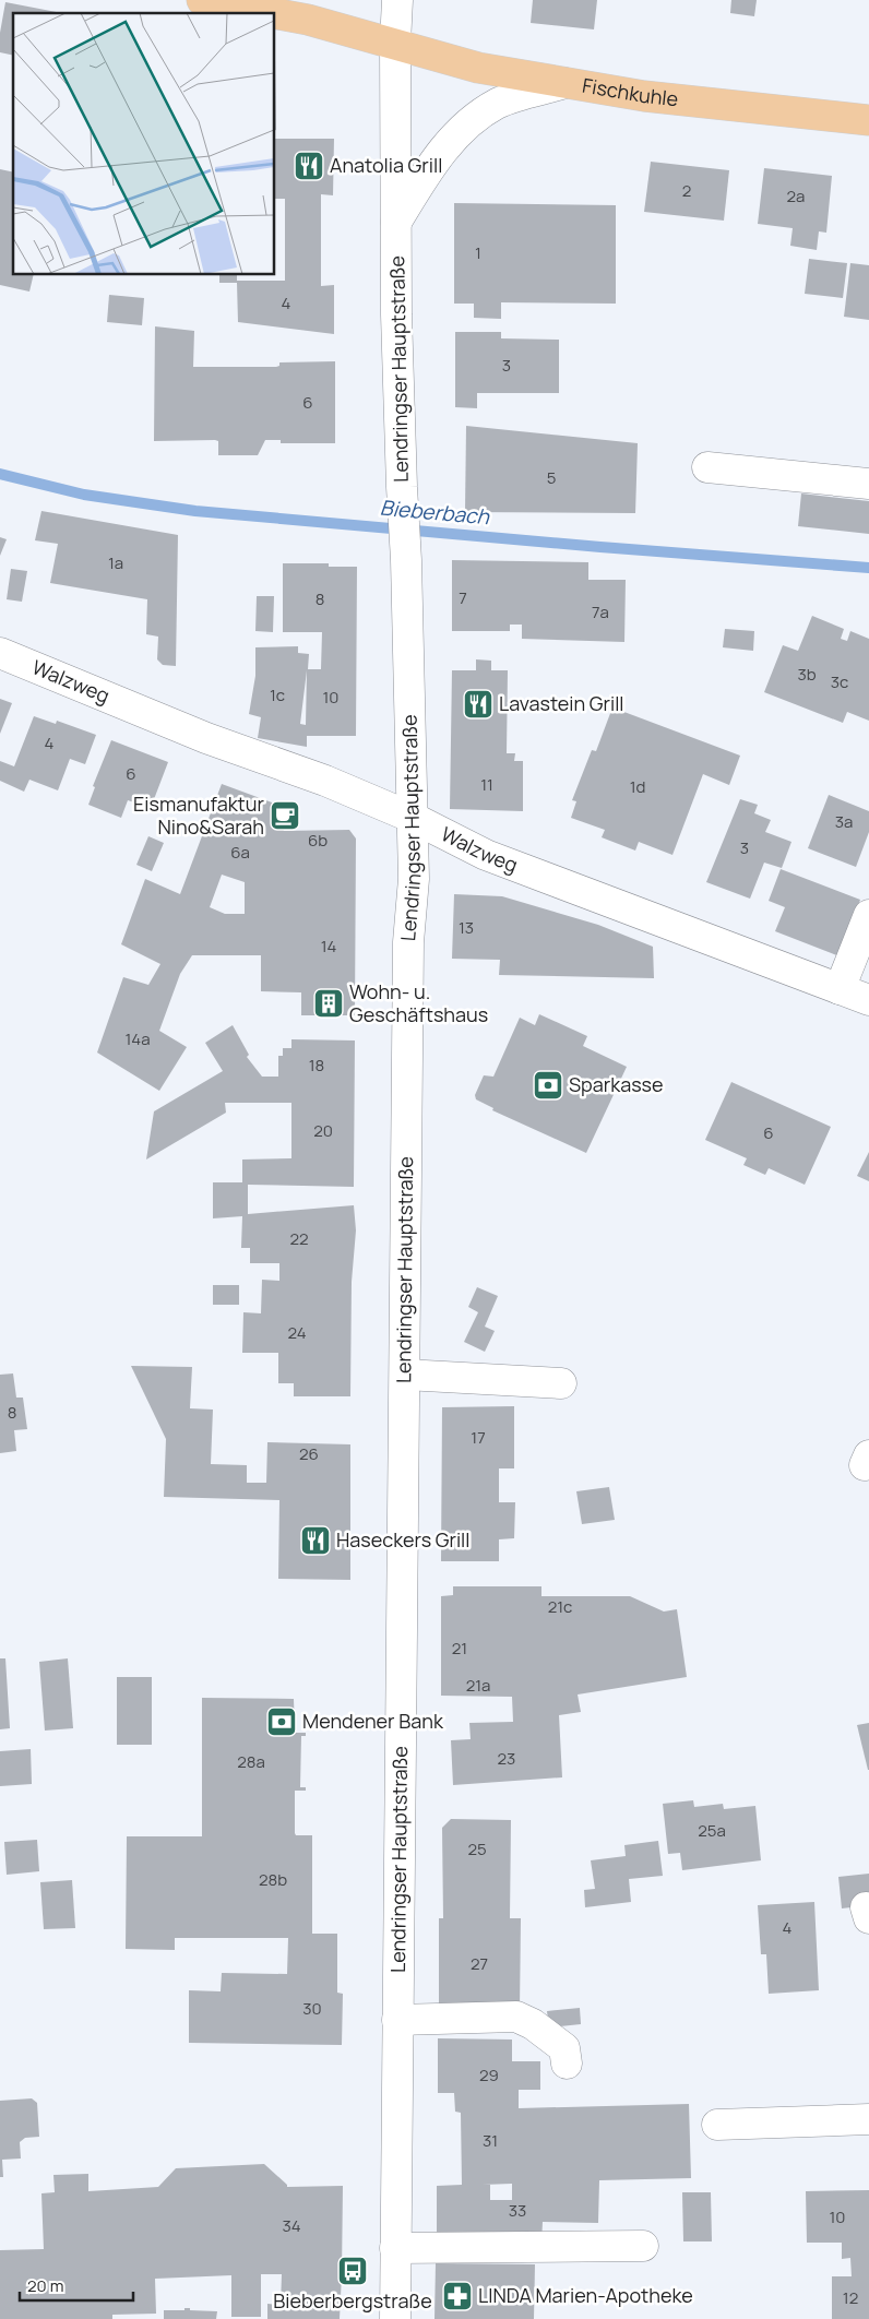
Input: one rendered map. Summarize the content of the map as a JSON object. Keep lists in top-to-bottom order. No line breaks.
{"streets":{"main road":["Fischkuhle"],"street":["Lendringser Hauptstraße","Walzweg"]},"crossings":[["Fischkuhle","Lendringser Hauptstraße"],["Lendringser Hauptstraße","Walzweg"]],"water":["Bieberbach"],"places":{"restaurant":["Anatolia Grill","Lavastein Grill","Haseckers Grill"],"cafe":["Eismanufaktur Nino&Sarah"],"building":["Wohn- u. Geschäftshaus"],"bank":["Sparkasse","Mendener Bank"],"bus stop":["Bieberbergstraße"],"pharmacy":["LINDA Marien-Apotheke"]},"house_numbers":["2","2a","1","4","3","6","5","1a","7","8","7a","3b","3c","1c","10","4","6","11","1d","3a","6b","3","6a","13","14","14a","18","20","6","22","24","8","17","26","21c","21","21a","23","28a","25a","25","28b","4","27","30","29","31","33","10","34","12"],"scale_bar":"20 m"}
